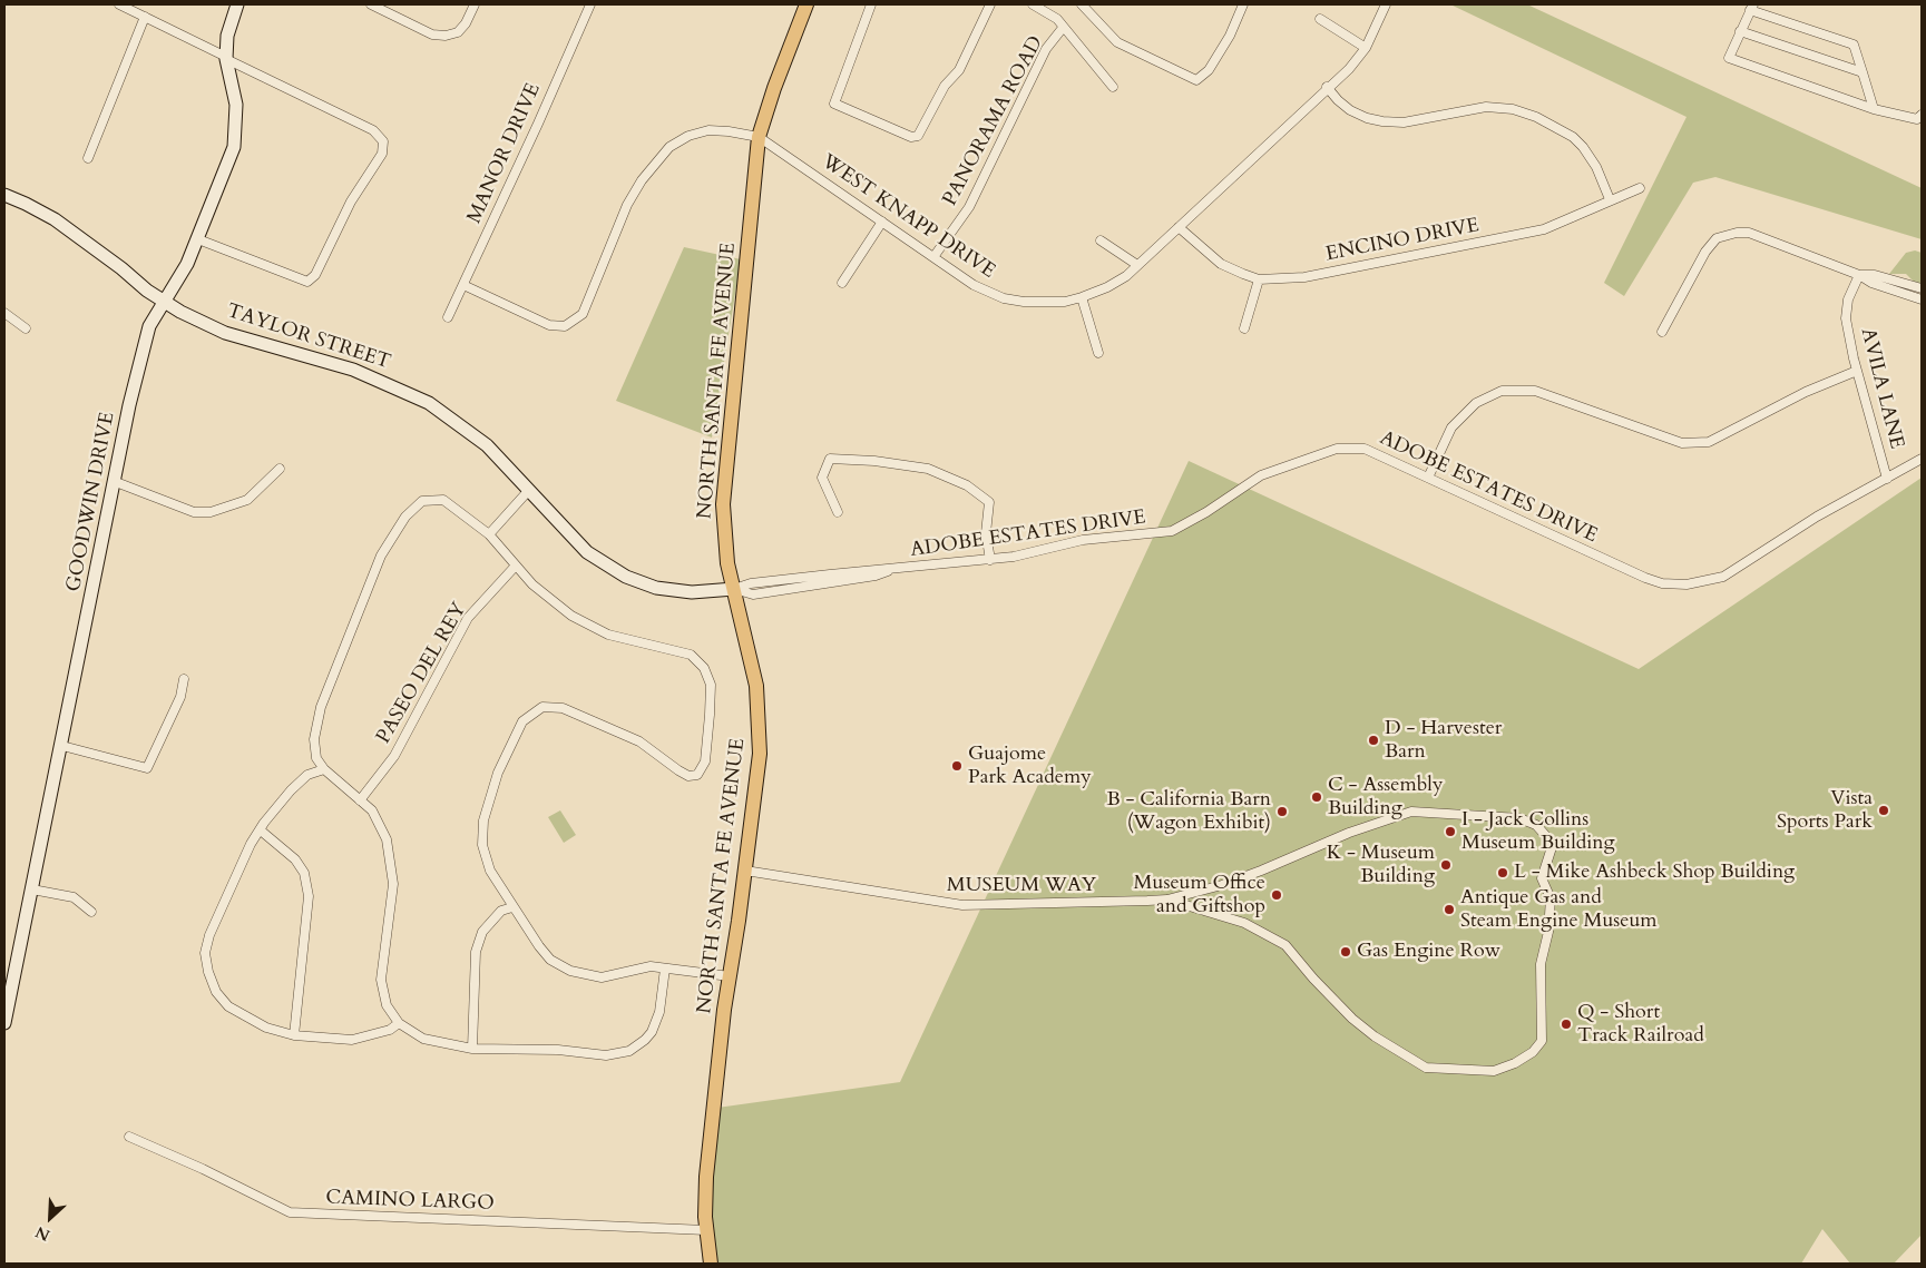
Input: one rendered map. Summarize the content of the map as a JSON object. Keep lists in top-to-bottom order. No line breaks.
{"streets":{"main road":["NORTH SANTA FE AVENUE"],"street":["PANORAMA ROAD","MANOR DRIVE","WEST KNAPP DRIVE","ENCINO DRIVE","TAYLOR STREET","AVILA LANE","ADOBE ESTATES DRIVE","GOODWIN DRIVE","PASEO DEL REY","MUSEUM WAY","CAMINO LARGO"]},"crossings":[["PANORAMA ROAD","WEST KNAPP DRIVE"],["WEST KNAPP DRIVE","ENCINO DRIVE"],["WEST KNAPP DRIVE","NORTH SANTA FE AVENUE"],["TAYLOR STREET","NORTH SANTA FE AVENUE"],["TAYLOR STREET","ADOBE ESTATES DRIVE"],["TAYLOR STREET","GOODWIN DRIVE"],["NORTH SANTA FE AVENUE","ADOBE ESTATES DRIVE"],["NORTH SANTA FE AVENUE","MUSEUM WAY"],["NORTH SANTA FE AVENUE","CAMINO LARGO"],["AVILA LANE","ADOBE ESTATES DRIVE"]],"places":["D - Harvester Barn","Guajome Park Academy","C - Assembly Building","Vista Sports Park","B - California Barn (Wagon Exhibit)","I - Jack Collins Museum Building","K - Museum Building","L - Mike Ashbeck Shop Building","Museum Office and Giftshop","Antique Gas and Steam Engine Museum","Gas Engine Row","Q - Short Track Railroad"],"north":"bottom left"}
